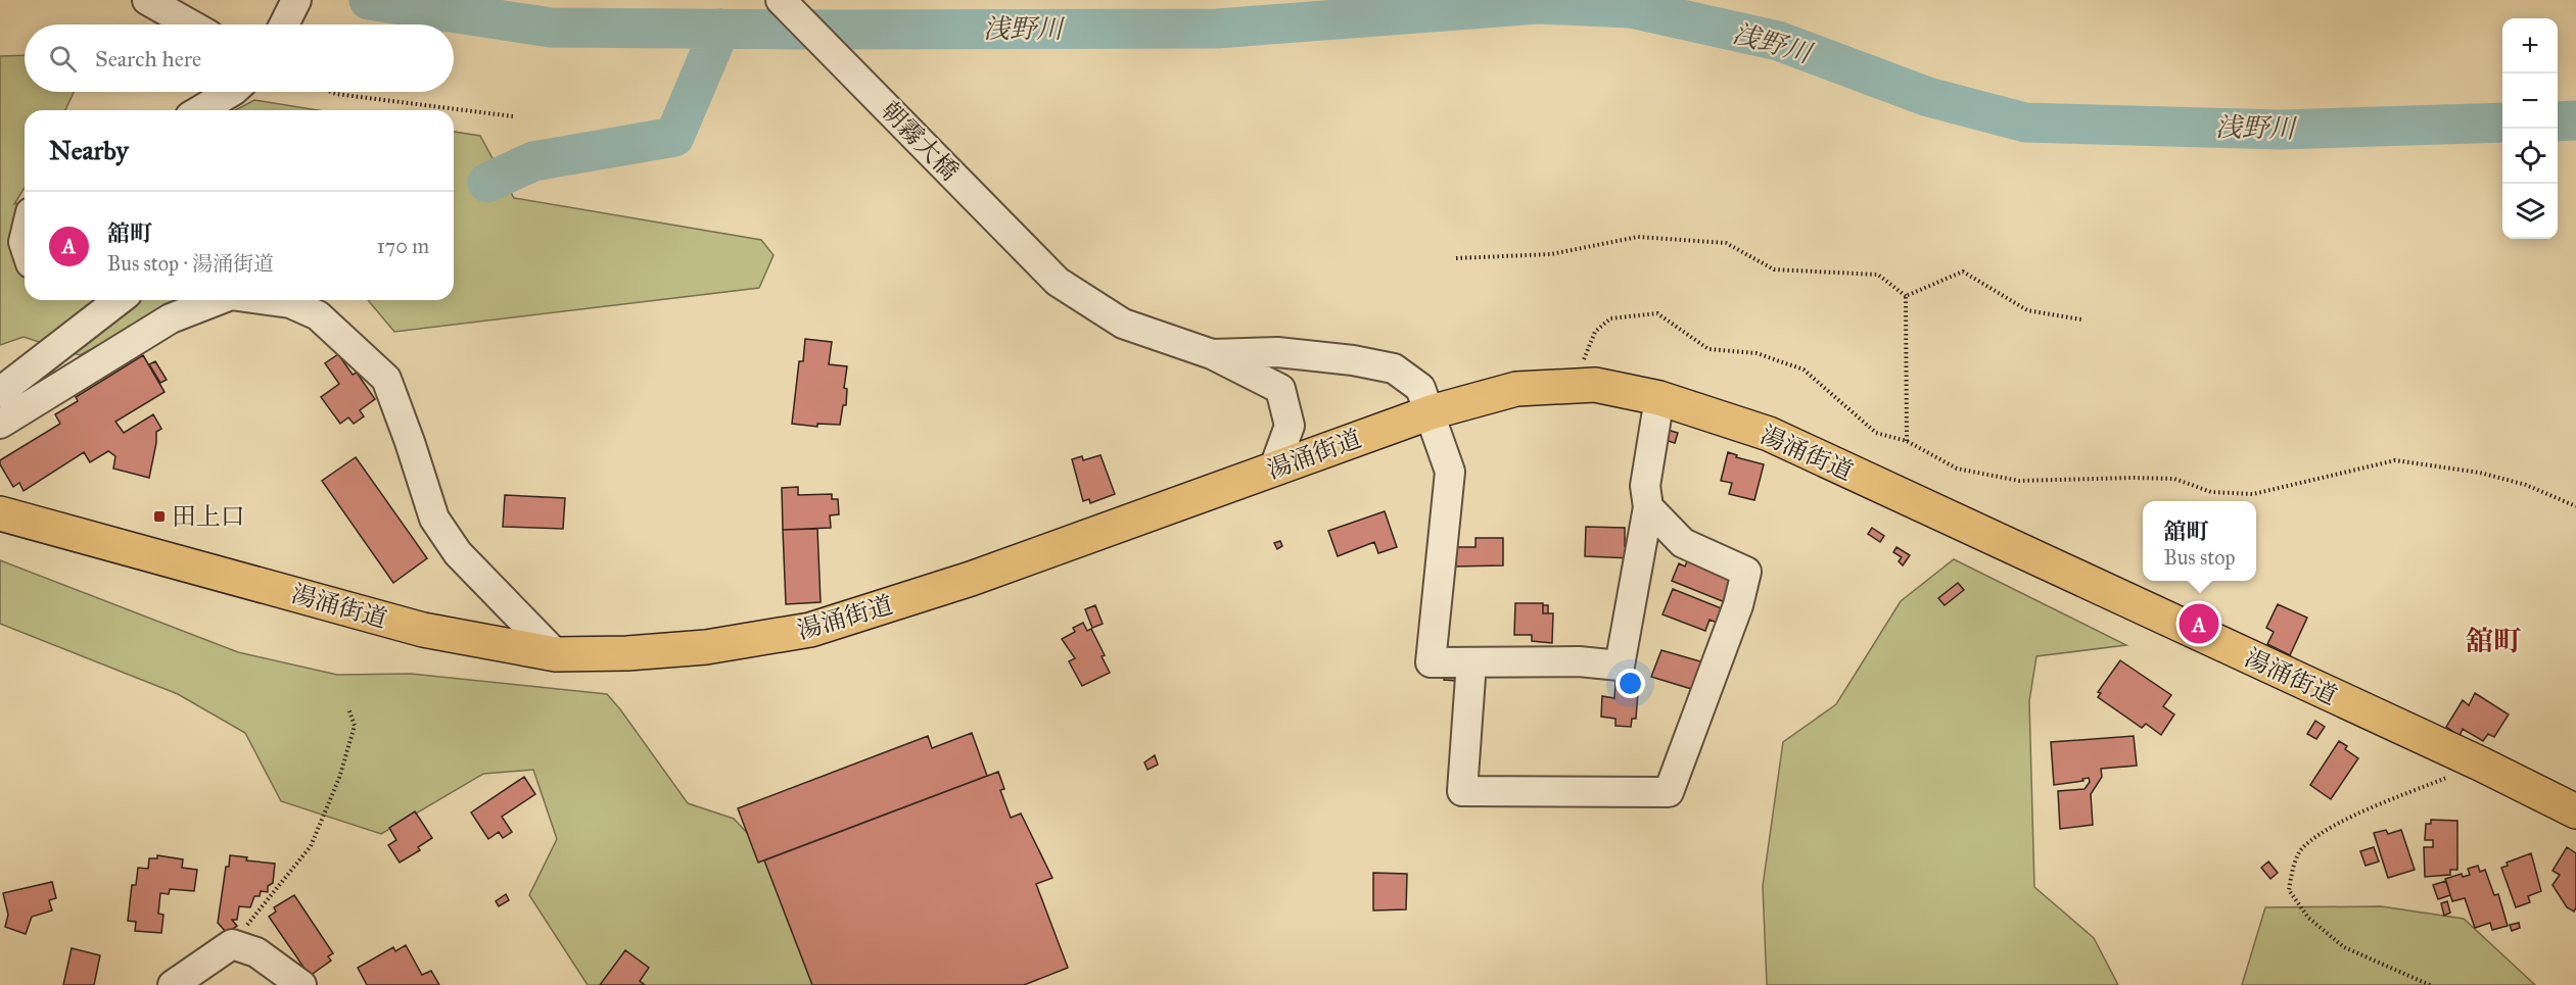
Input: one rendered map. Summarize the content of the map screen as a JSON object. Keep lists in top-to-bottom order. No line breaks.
{"streets":{"main road":["湯涌街道"],"street":["朝霧大橋"]},"districts":["舘町"],"water":["浅野川"],"places":{"transit":["田上口"]},"page":{"map_buttons":["+","−"],"search":"Search here","heading":"Nearby","list":[{"mark":"A","name":"舘町","note":"Bus stop · 湯涌街道","value":"170 m"}],"popup":["舘町","Bus stop"],"pins":"A"}}
